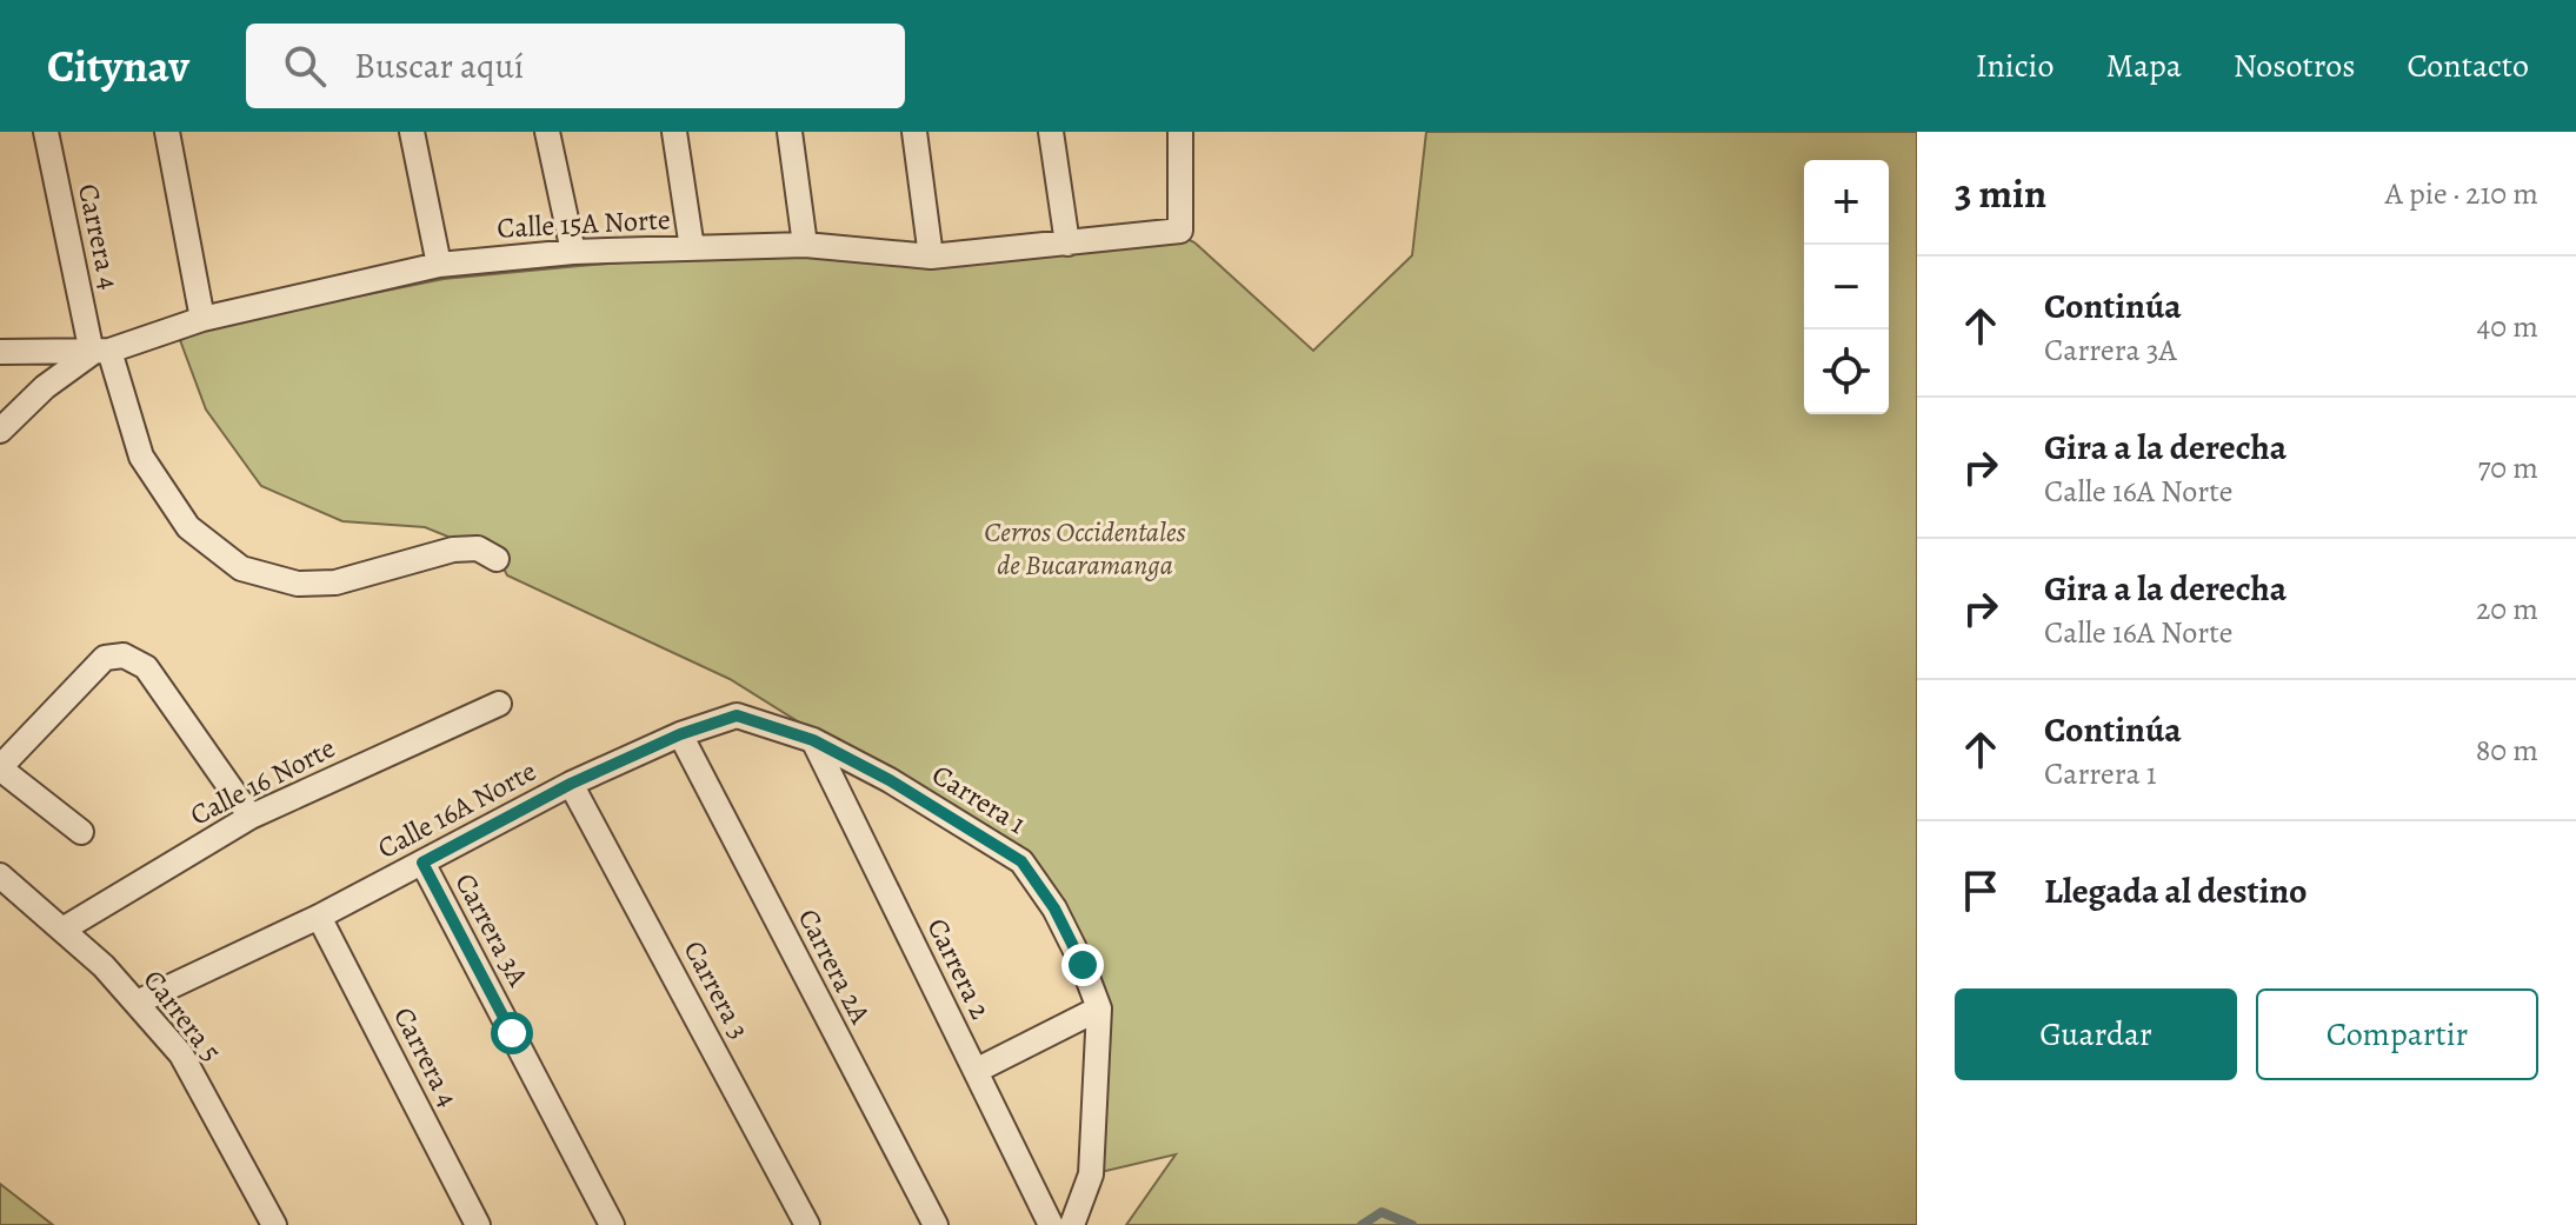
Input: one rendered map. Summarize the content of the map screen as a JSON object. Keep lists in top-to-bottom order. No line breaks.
{"streets":{"street":["Calle 15A Norte","Carrera 4","Calle 16 Norte","Carrera 1","Calle 16A Norte","Carrera 3A","Carrera 2A","Carrera 2","Carrera 3","Carrera 5"]},"crossings":[["Calle 15A Norte","Carrera 4"],["Carrera 4","Calle 16A Norte"],["Calle 16 Norte","Carrera 5"],["Carrera 1","Calle 16A Norte"],["Carrera 1","Carrera 2"],["Calle 16A Norte","Carrera 3A"],["Calle 16A Norte","Carrera 2A"],["Calle 16A Norte","Carrera 2"],["Calle 16A Norte","Carrera 3"],["Calle 16A Norte","Carrera 5"]],"parks":["Cerros Occidentales de Bucaramanga"],"page":{"header":"Citynav","search":"Buscar aquí","nav":["Inicio","Mapa","Nosotros","Contacto"],"heading":["3 min","A pie · 210 m"],"map_buttons":["+","−"],"list":[["Continúa","Carrera 3A","40 m"],["Gira a la derecha","Calle 16A Norte","70 m"],["Gira a la derecha","Calle 16A Norte","20 m"],["Continúa","Carrera 1","80 m"],"Llegada al destino"],"buttons":["Guardar","Compartir"]}}
